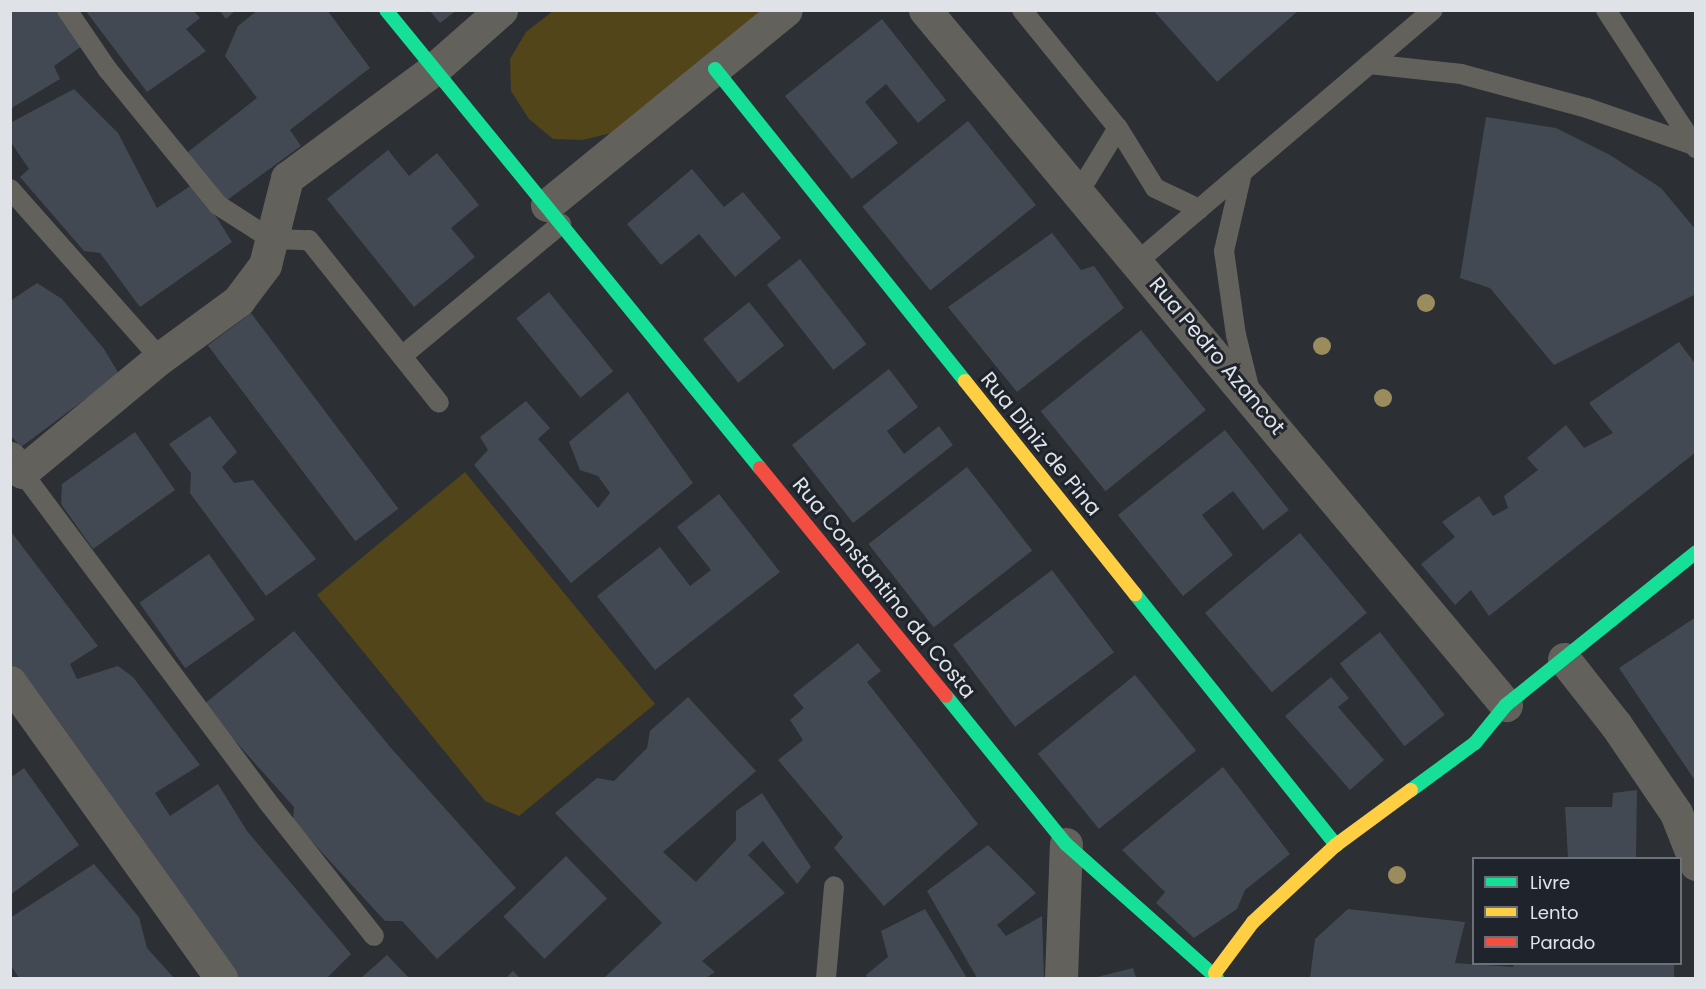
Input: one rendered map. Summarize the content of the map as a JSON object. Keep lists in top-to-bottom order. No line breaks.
{"streets":{"street":["Rua Pedro Azancot","Rua Diniz de Pina","Rua Constantino da Costa"]},"legend":["Livre","Lento","Parado"]}
